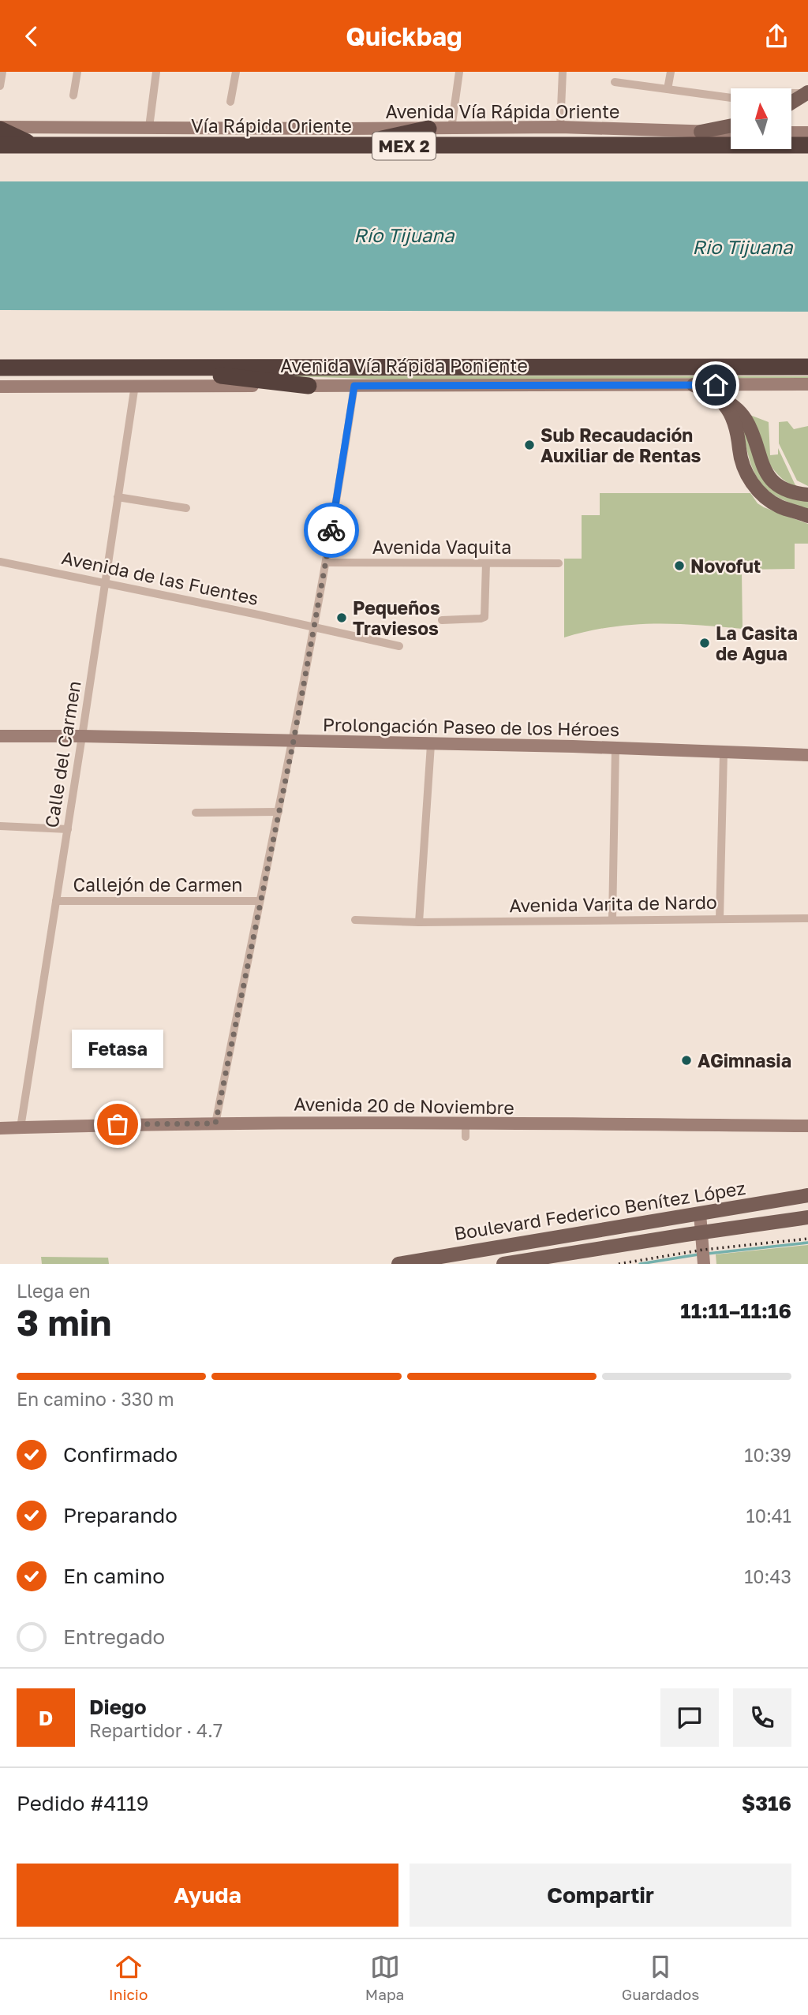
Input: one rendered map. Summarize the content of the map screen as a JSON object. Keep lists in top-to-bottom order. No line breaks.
{"streets":{"highway":["Vía Rápida Oriente","MEX 2","Avenida Vía Rápida Poniente"],"main road":["Avenida Vía Rápida Oriente","Prolongación Paseo de los Héroes","Avenida 20 de Noviembre","Boulevard Federico Benítez López"],"street":["Avenida Vaquita","Avenida de las Fuentes","Calle del Carmen","Callejón de Carmen","Avenida Varita de Nardo"]},"crossings":[["Avenida Vía Rápida Poniente","Calle del Carmen"],["Avenida de las Fuentes","Calle del Carmen"],["Prolongación Paseo de los Héroes","Calle del Carmen"],["Calle del Carmen","Callejón de Carmen"],["Calle del Carmen","Avenida 20 de Noviembre"]],"water":["Río Tijuana","Rio Tijuana"],"places":["Sub Recaudación Auxiliar de Rentas","Novofut","Pequeños Traviesos","La Casita de Agua","AGimnasia","Fetasa"],"north":"top","page":{"header":"Quickbag","bubble":"Fetasa","heading":["3 min","Llega en","11:11–11:16"],"panel":["Diego","Repartidor · 4.7","Pedido #4119","$316"],"bar":"En camino · 330 m","list":[["Confirmado","10:39"],["Preparando","10:41"],["En camino","10:43"],"Entregado"],"round":"D","buttons":["Ayuda","Compartir"],"tabs":["Inicio","Mapa","Guardados"]}}
